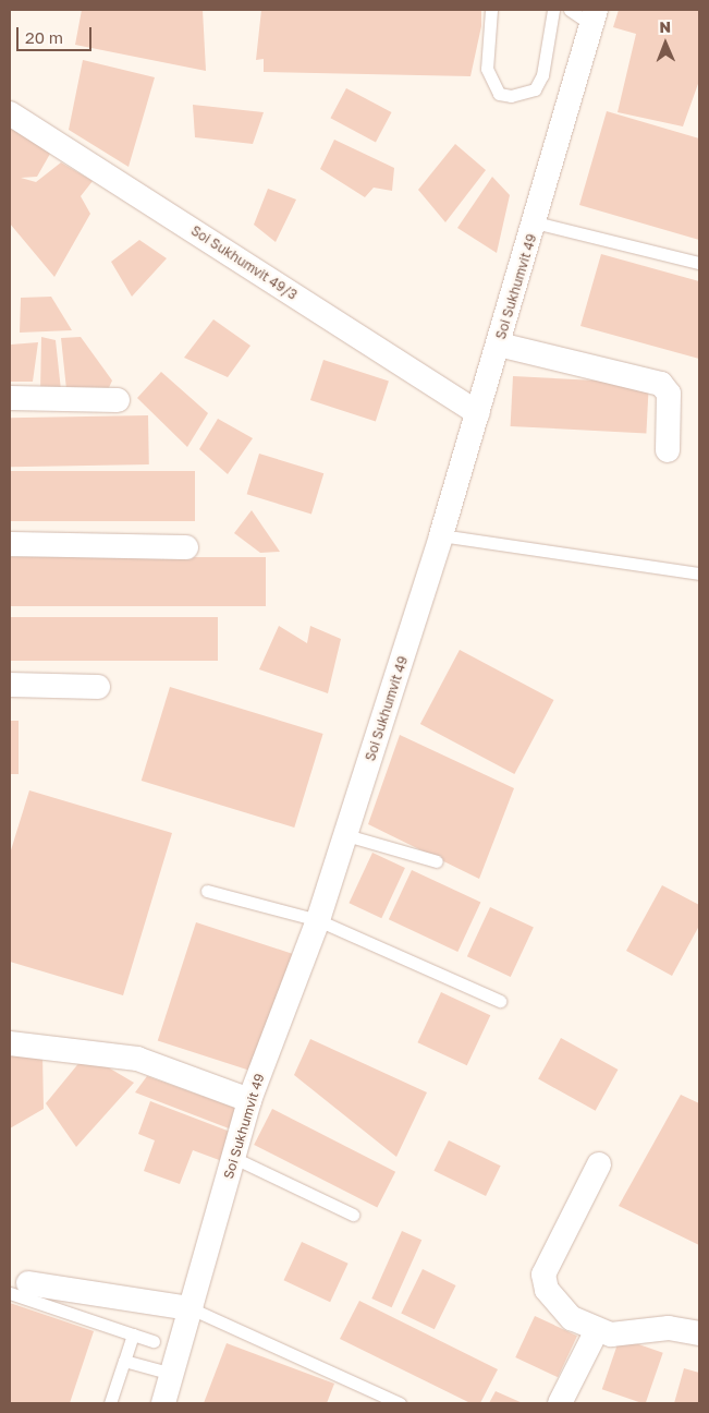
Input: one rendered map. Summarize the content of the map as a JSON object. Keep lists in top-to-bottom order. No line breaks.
{"streets":{"street":["Soi Sukhumvit 49/3","Soi Sukhumvit 49"]},"crossings":[["Soi Sukhumvit 49/3","Soi Sukhumvit 49"]],"scale_bar":"20 m","north":"top"}
